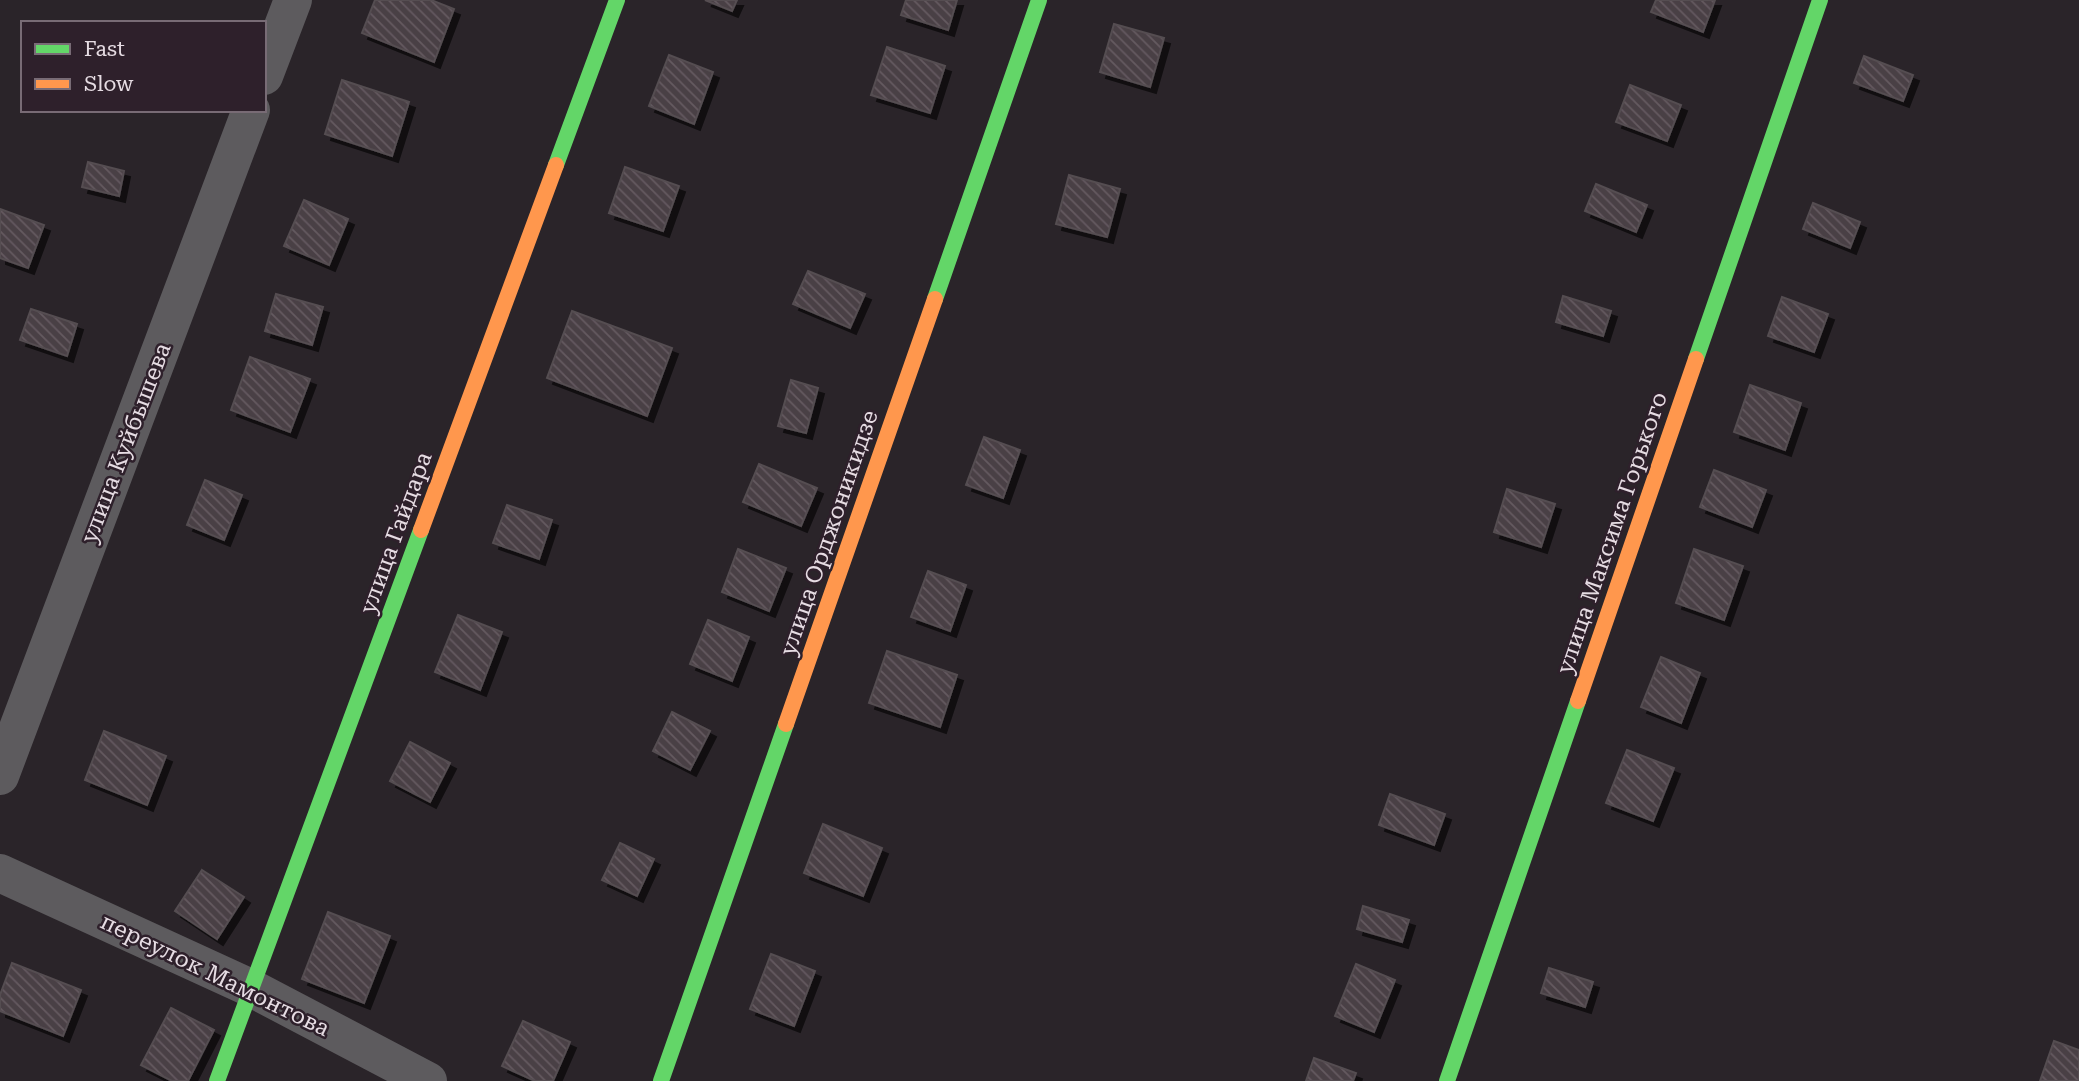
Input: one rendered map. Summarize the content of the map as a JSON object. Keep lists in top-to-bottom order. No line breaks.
{"streets":{"street":["улица Куйбышева","улица Гайдара","улица Орджоникидзе","улица Максима Горького","переулок Мамонтова"]},"crossings":[["улица Гайдара","переулок Мамонтова"]],"legend":["Fast","Slow"]}
